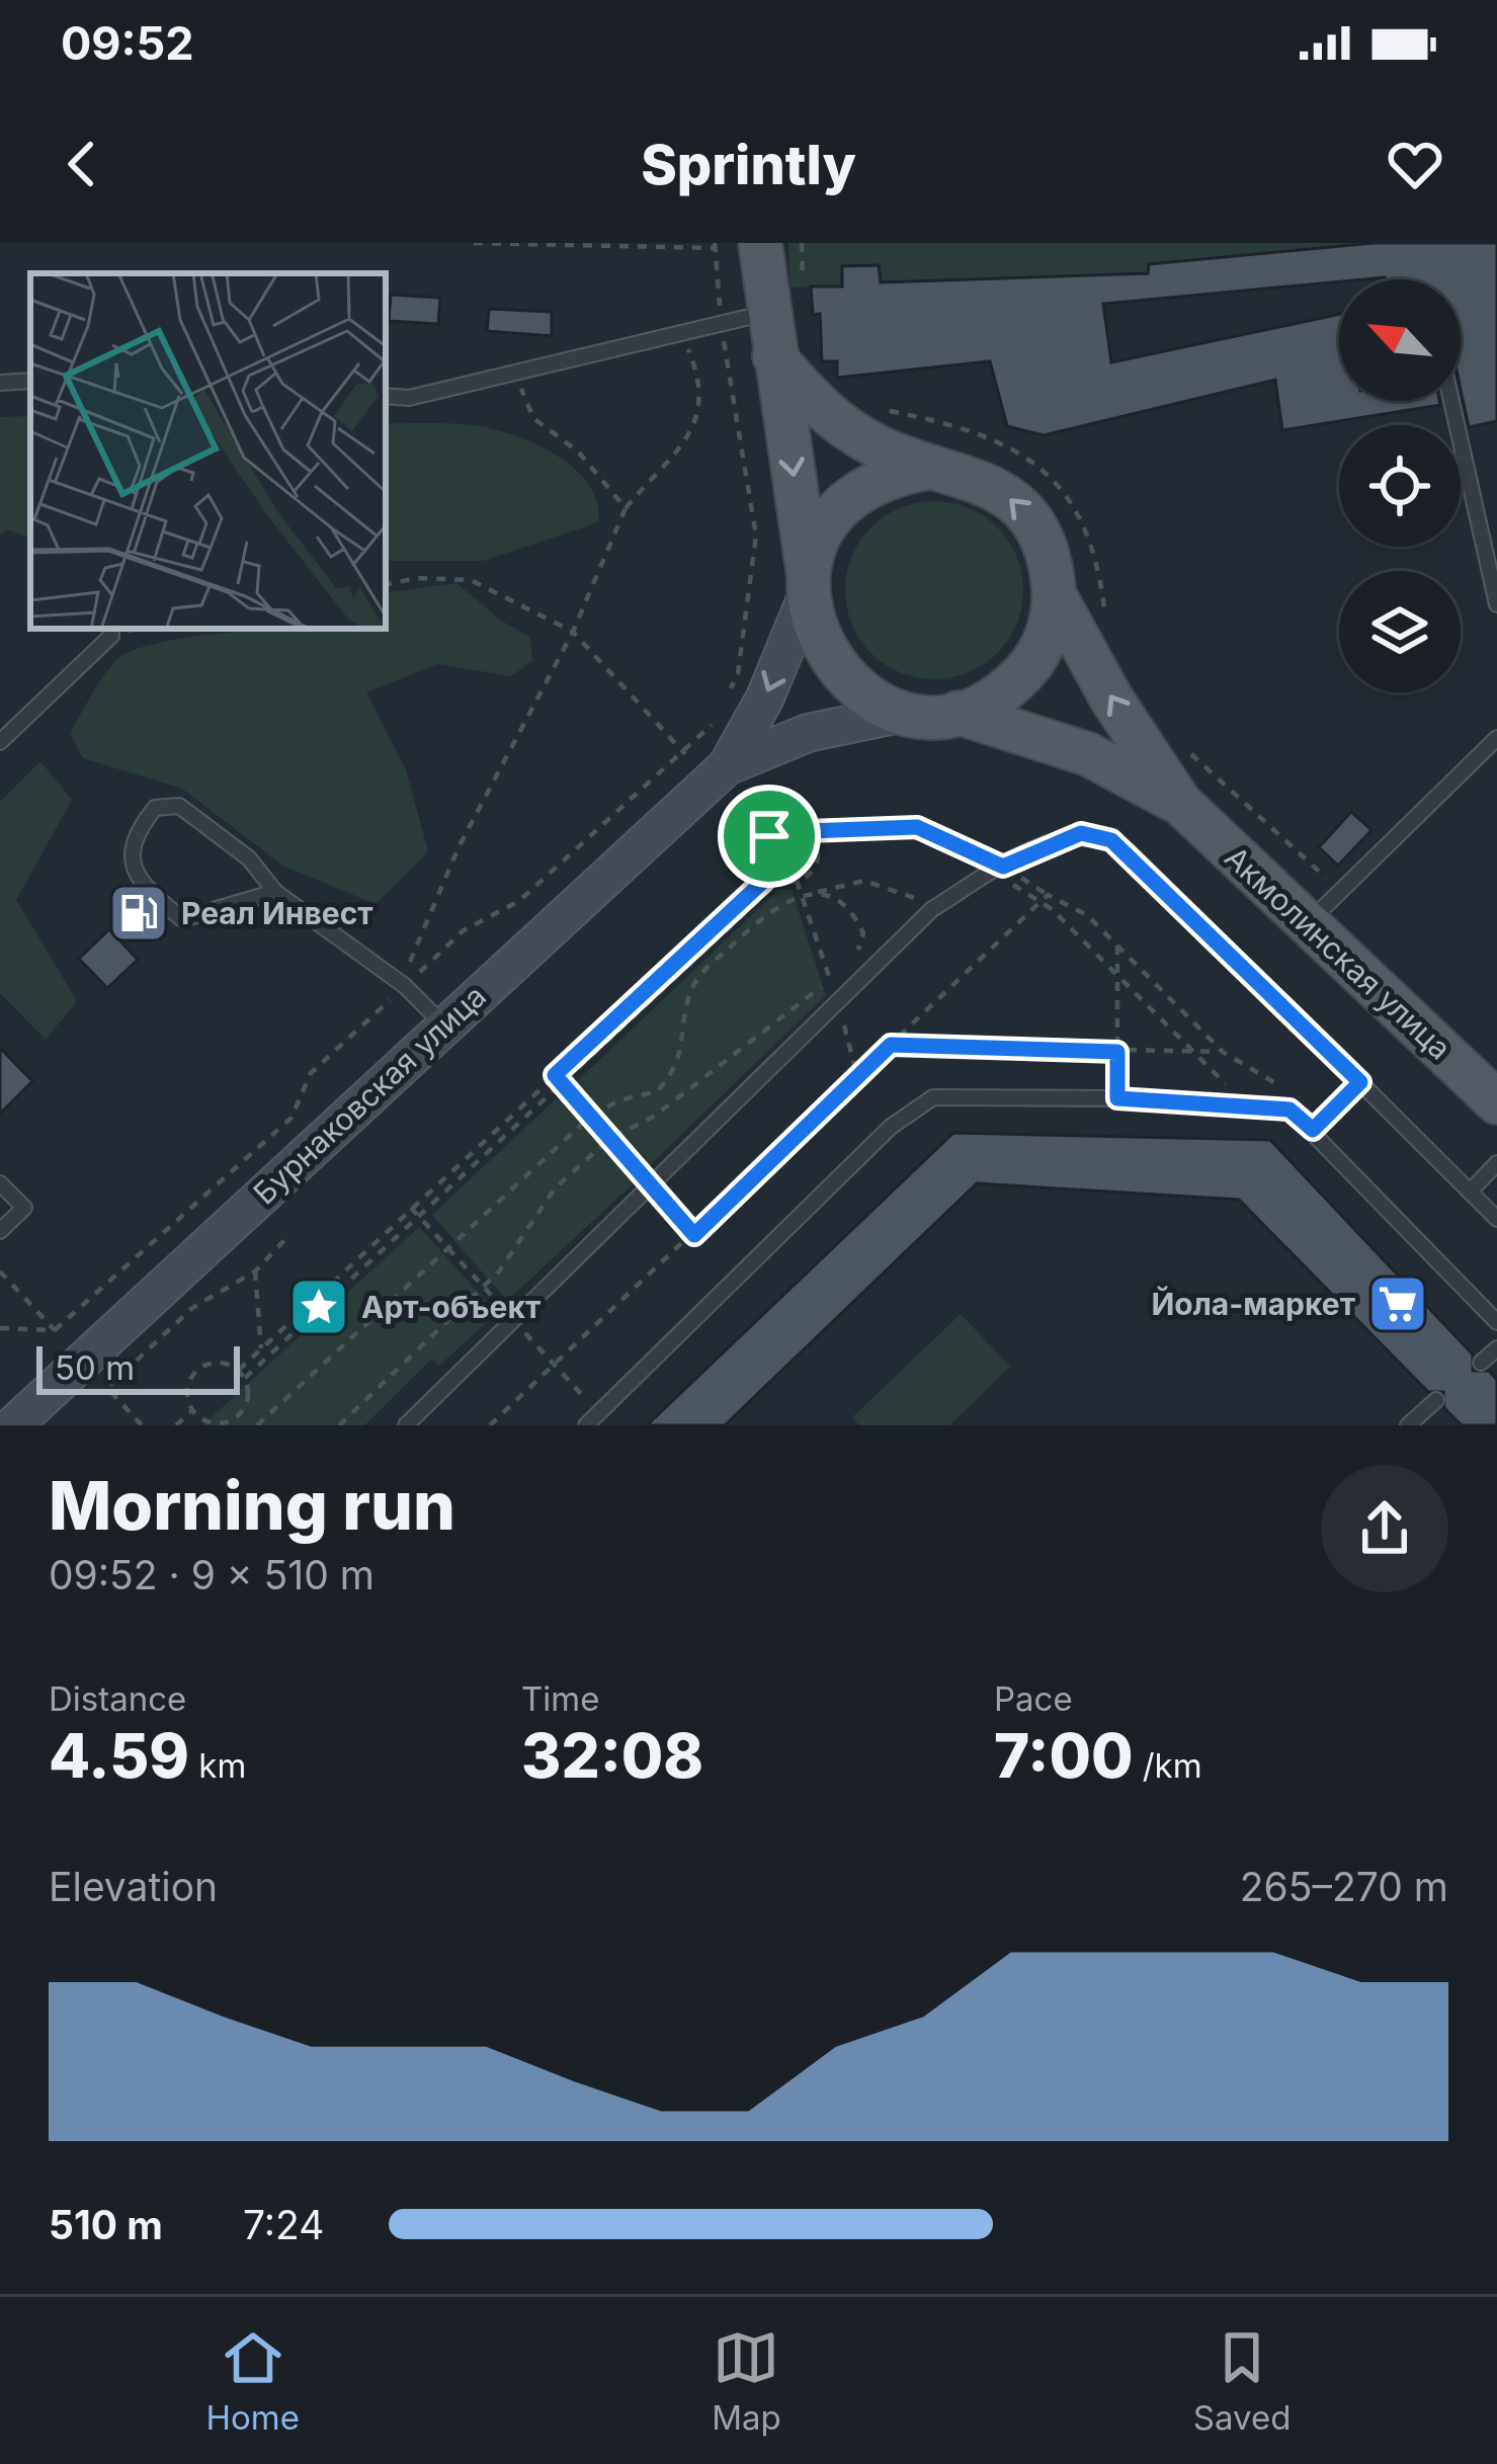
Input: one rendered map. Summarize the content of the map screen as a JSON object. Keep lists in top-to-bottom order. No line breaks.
{"streets":{"main road":["Акмолинская улица","Бурнаковская улица"]},"places":{"fuel station":["Реал Инвест"],"supermarket":["Йола-маркет"],"place":["Арт-объект"]},"scale_bar":"50 m","north":"top left","page":{"status":"09:52","header":"Sprintly","scale":"50 m","heading":["Morning run","09:52 · 9 × 510 m"],"stats":[["Distance","4.59 km"],["Time","32:08"],["Pace","7:00 /km"]],"chart":["Elevation","265–270 m"],"list":[{"name":"510 m","note":"7:24"}],"tabs":["Home","Map","Saved"]}}
